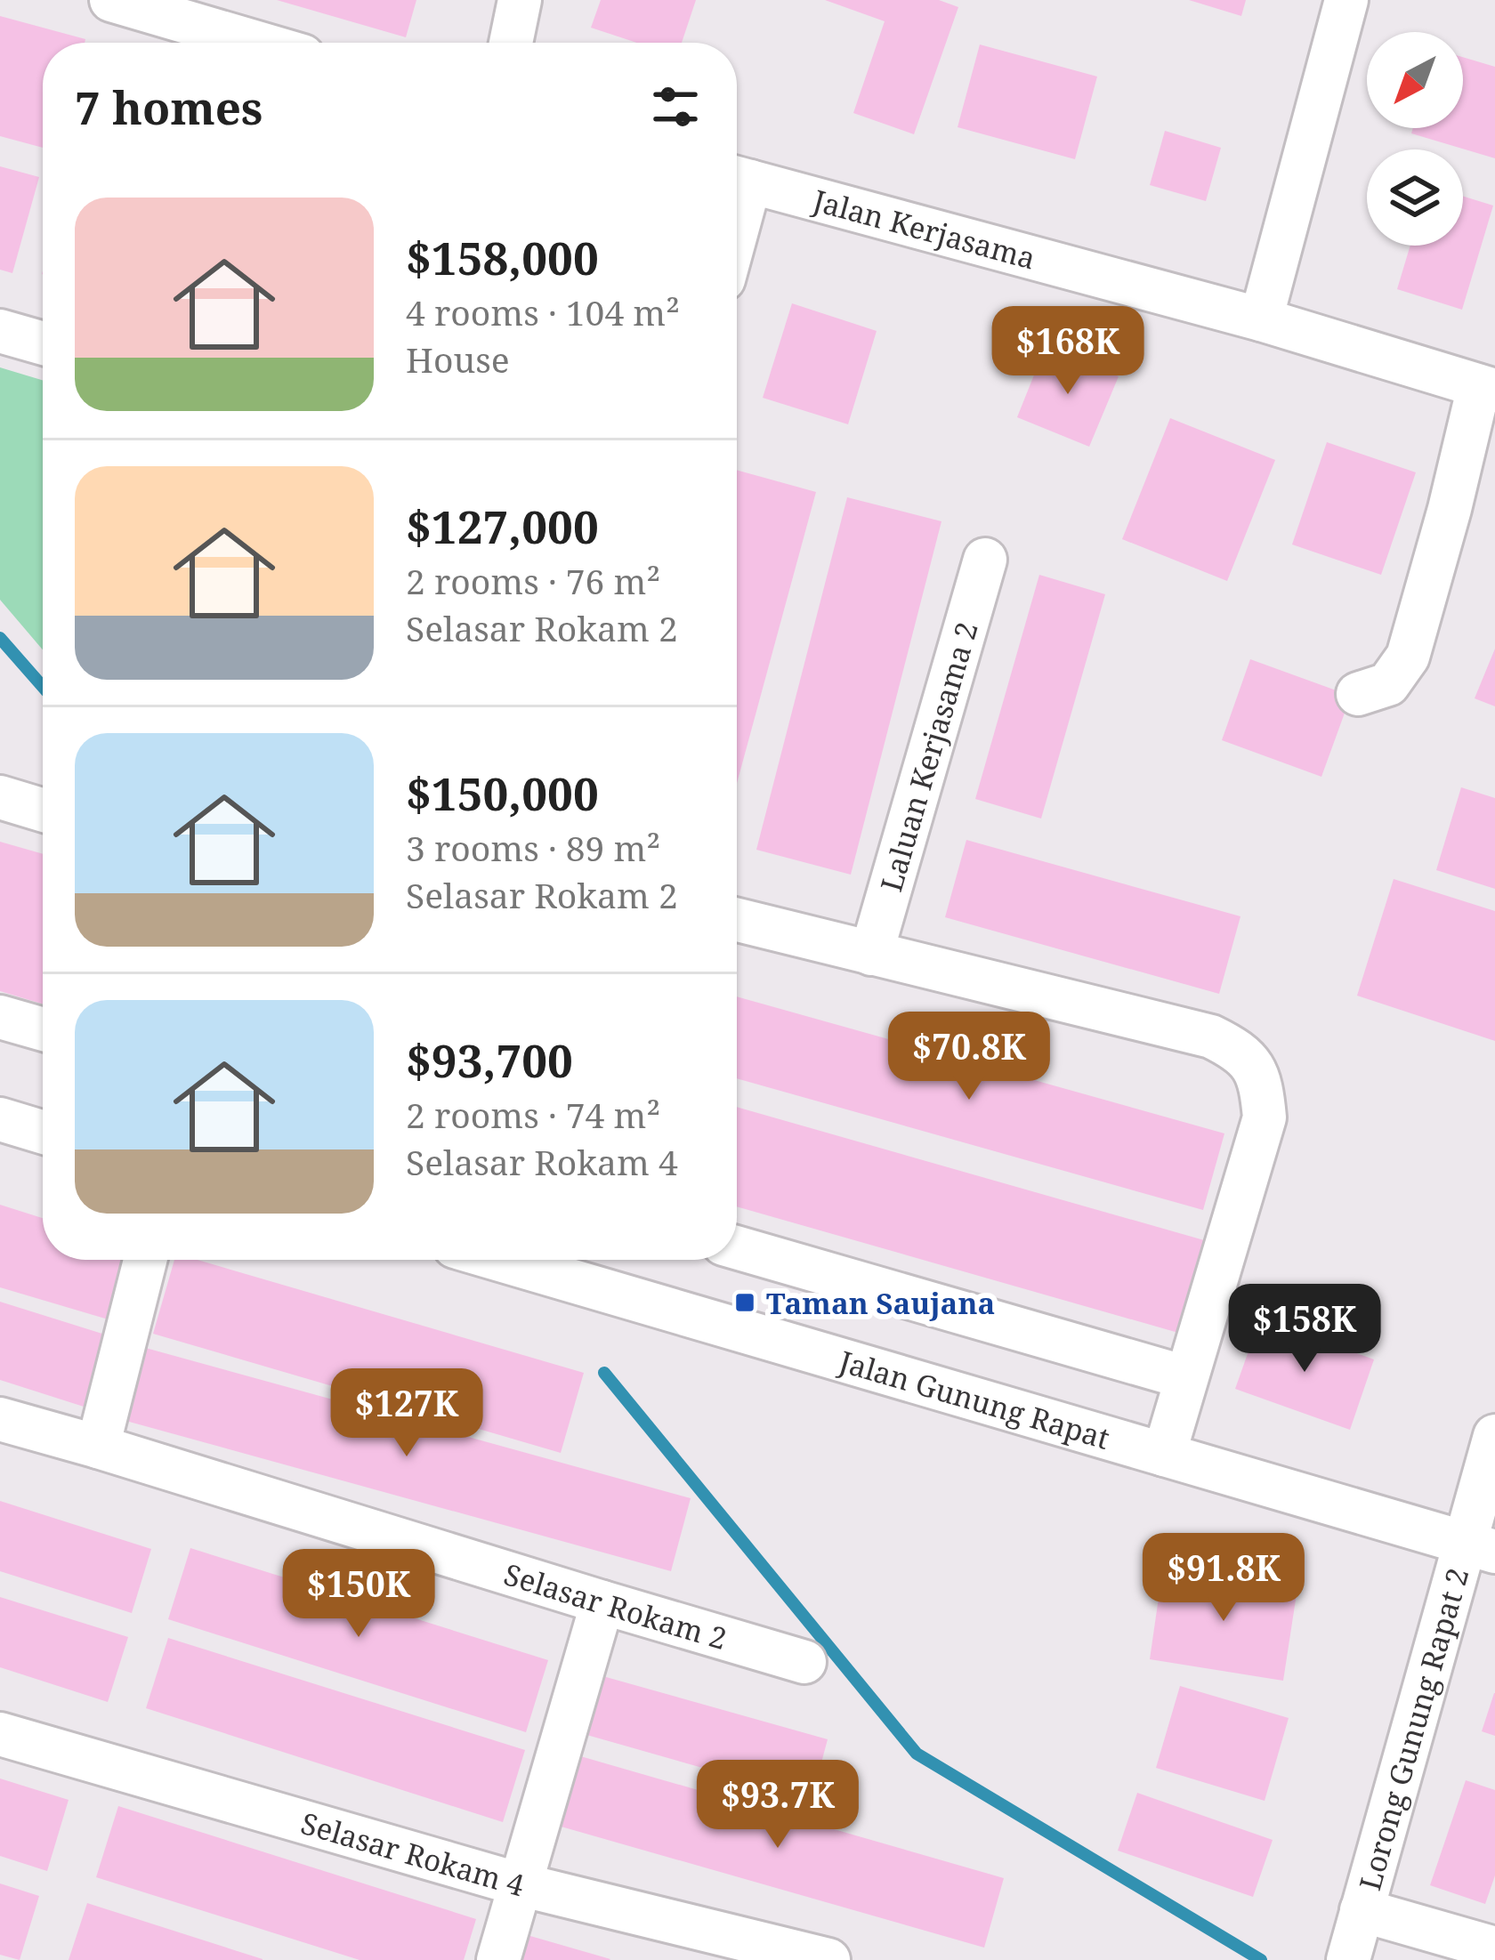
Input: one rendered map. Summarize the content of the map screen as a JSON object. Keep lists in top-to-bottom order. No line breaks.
{"streets":{"street":["Jalan Kerjasama","Laluan Kerjasama 2","Jalan Gunung Rapat","Selasar Rokam 2","Lorong Gunung Rapat 2","Selasar Rokam 4"]},"crossings":[["Jalan Gunung Rapat","Lorong Gunung Rapat 2"]],"places":{"transit":["Taman Saujana"]},"north":"bottom left","page":{"heading":"7 homes","list":[{"name":"$158,000","note":"4 rooms · 104 m² · House"},{"name":"$127,000","note":"2 rooms · 76 m² · Selasar Rokam 2"},{"name":"$150,000","note":"3 rooms · 89 m² · Selasar Rokam 2"},{"name":"$93,700","note":"2 rooms · 74 m² · Selasar Rokam 4"}],"price":["$168K","$70.8K","$158K","$127K","$91.8K","$150K","$93.7K"]}}
